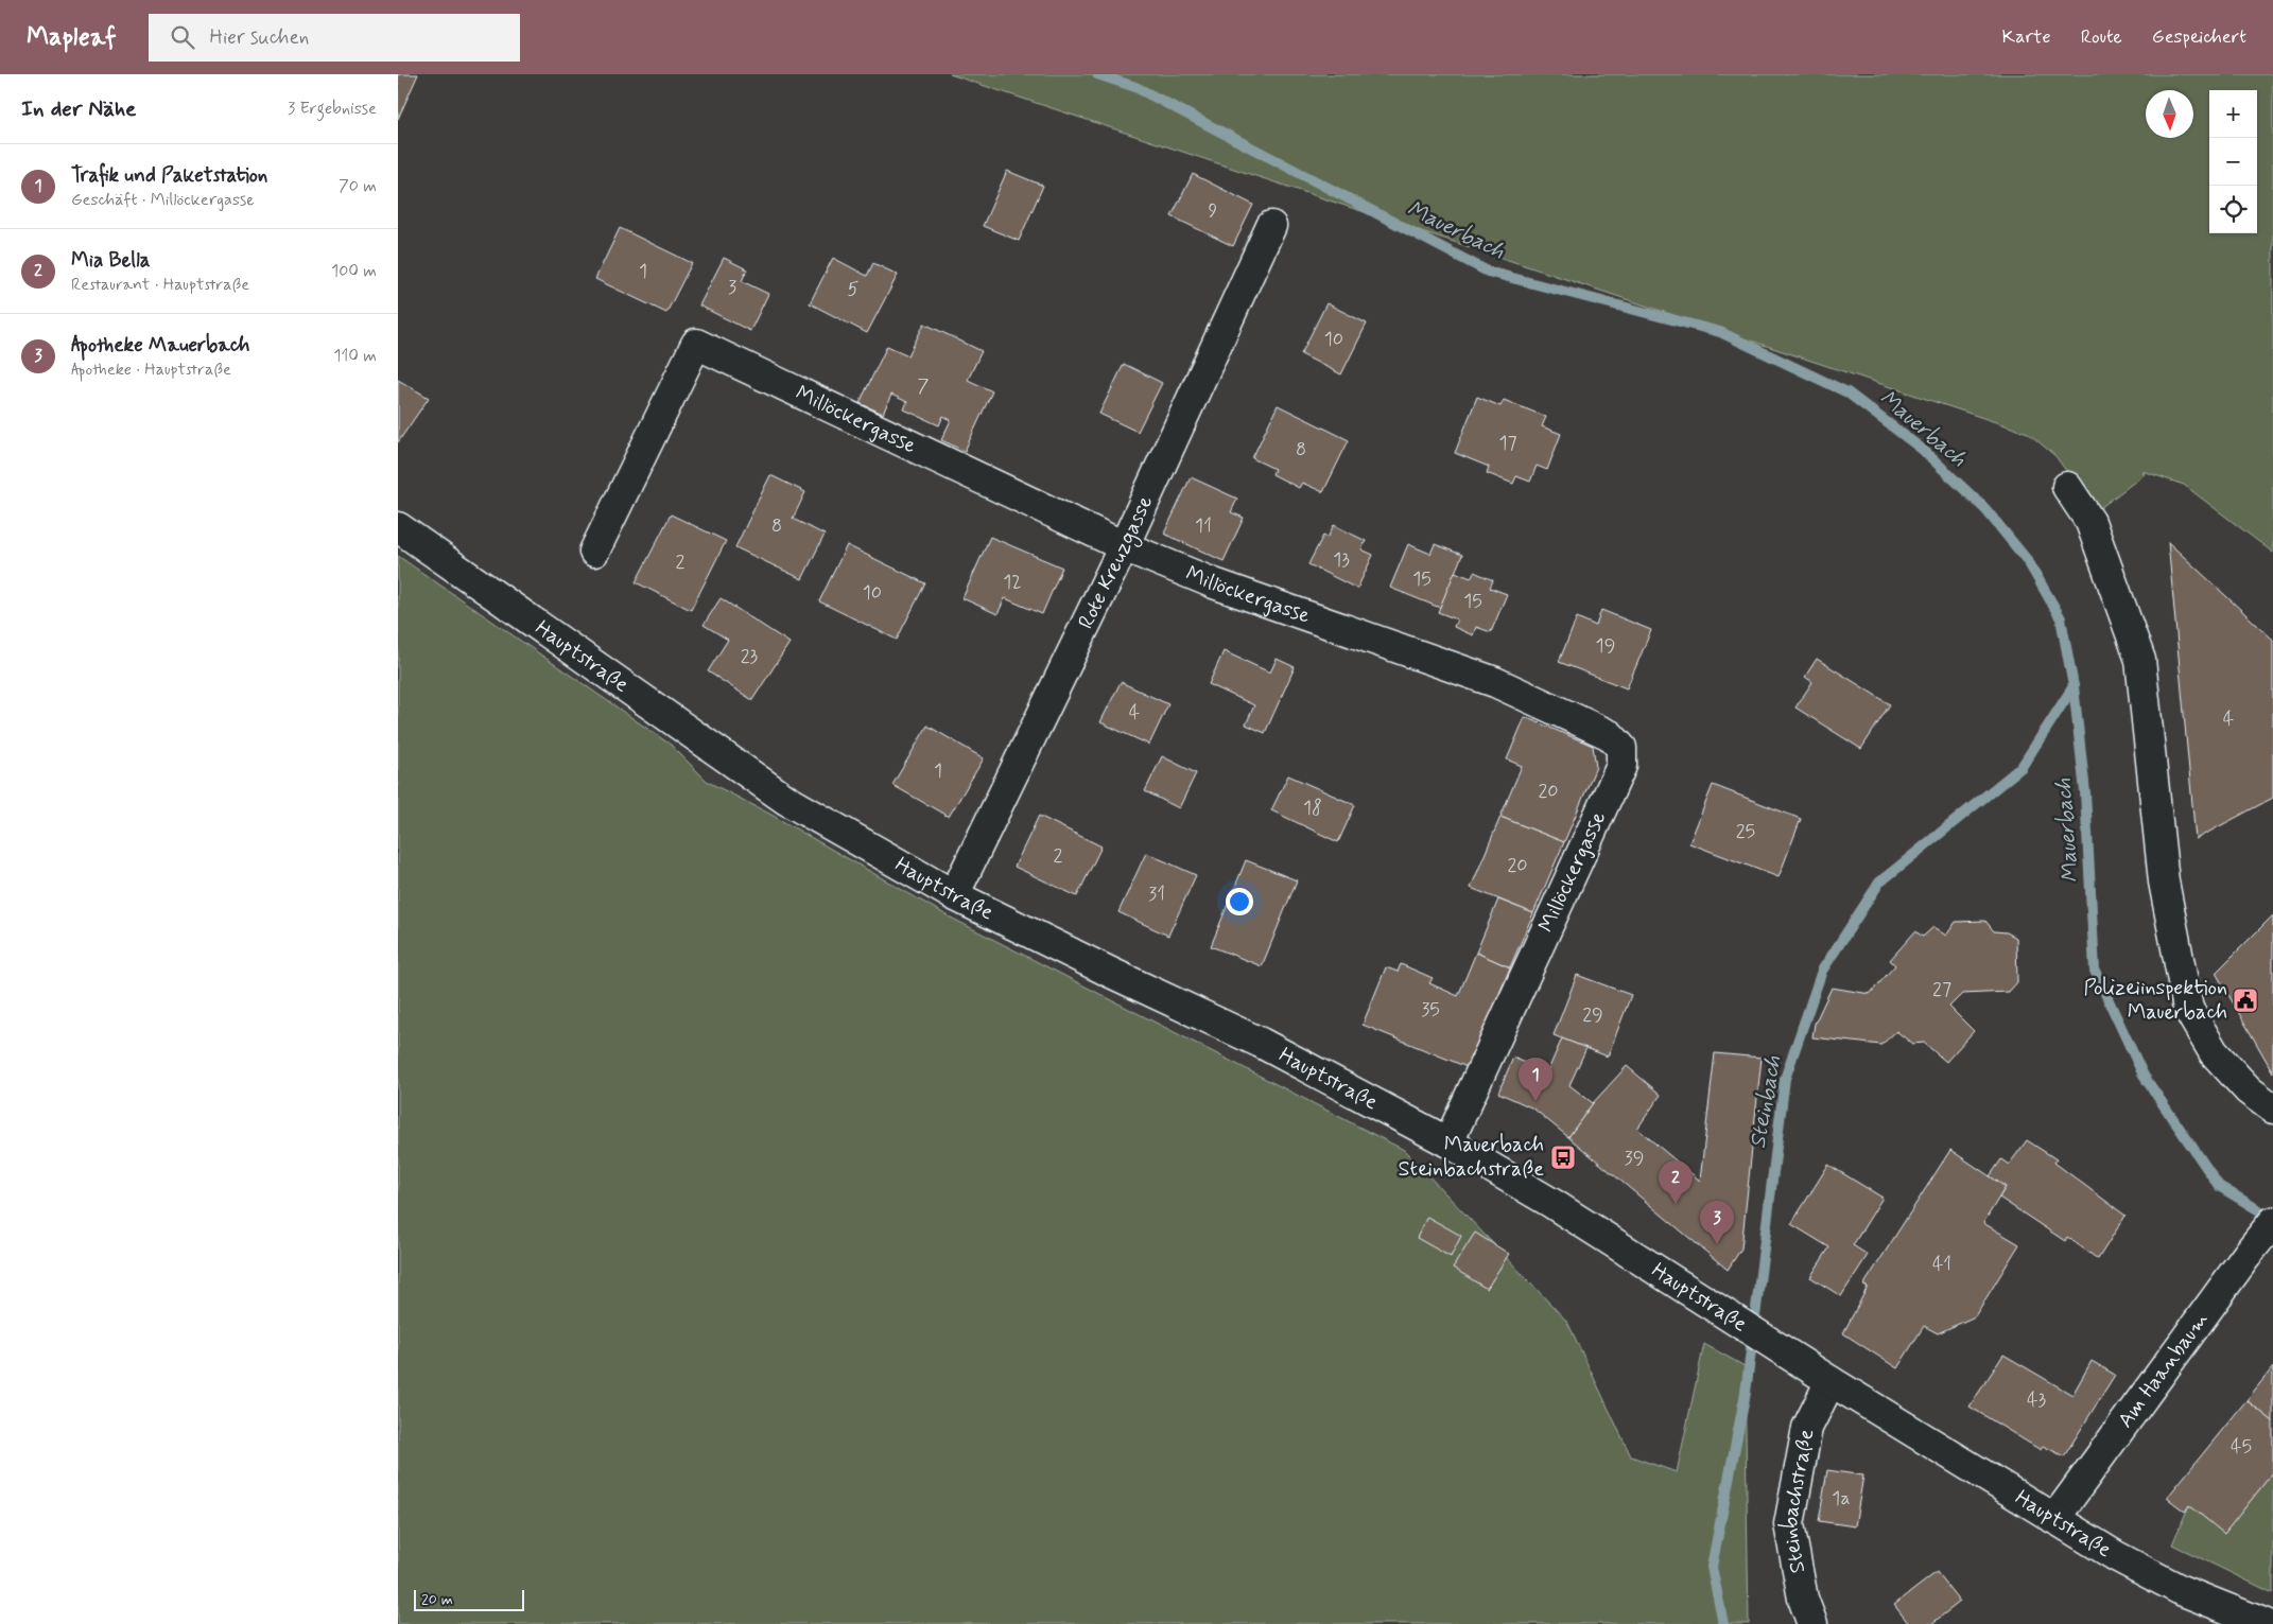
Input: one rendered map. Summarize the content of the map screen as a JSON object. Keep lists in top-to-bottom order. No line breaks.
{"streets":{"street":["Millöckergasse","Rote Kreuzgasse","Hauptstraße","Am Haanbaum","Steinbachstraße"]},"crossings":[["Millöckergasse","Rote Kreuzgasse"],["Millöckergasse","Hauptstraße"],["Rote Kreuzgasse","Hauptstraße"],["Hauptstraße","Am Haanbaum"],["Hauptstraße","Steinbachstraße"]],"water":["Mauerbach","Steinbach"],"places":{"public building":["Polizeiinspektion Mauerbach"],"bus stop":["Mauerbach Steinbachstraße"]},"house_numbers":["9","1","3","5","10","7","17","8","8","11","13","2","15","12","10","15","19","23","4","4","1","20","18","25","2","20","31","27","35","29","39","41","43","45","1a"],"scale_bar":"20 m","north":"bottom","page":{"header":"Mapleaf","search":"Hier suchen","nav":["Karte","Route","Gespeichert"],"heading":["In der Nähe","3 Ergebnisse"],"map_buttons":["+","−"],"list":[{"mark":"1","name":"Trafik und Paketstation","note":"Geschäft · Millöckergasse","value":"70 m"},{"mark":"2","name":"Mia Bella","note":"Restaurant · Hauptstraße","value":"100 m"},{"mark":"3","name":"Apotheke Mauerbach","note":"Apotheke · Hauptstraße","value":"110 m"}],"pins":["1","2","3"],"scale":"20 m"}}
